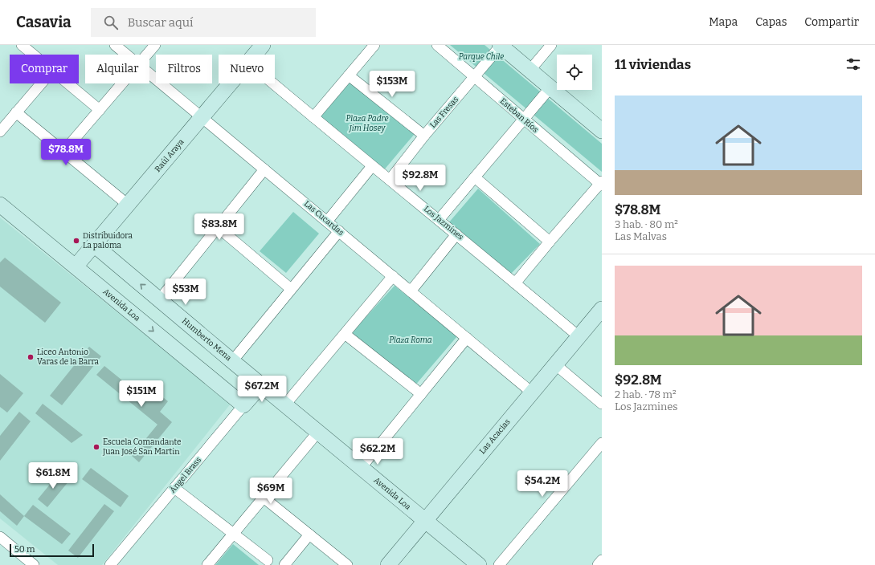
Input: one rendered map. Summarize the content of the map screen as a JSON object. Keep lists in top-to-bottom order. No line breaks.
{"streets":{"street":["Las Fresas","Esteban Ríos","Raúl Araya","Las Cucardas","Los Jazmines","Avenida Loa","Humberto Mena","Las Acacias","Ángel Brass"]},"crossings":[["Las Fresas","Esteban Ríos"],["Las Fresas","Los Jazmines"],["Raúl Araya","Las Cucardas"],["Raúl Araya","Avenida Loa"],["Raúl Araya","Humberto Mena"],["Las Cucardas","Las Acacias"],["Los Jazmines","Las Acacias"],["Avenida Loa","Humberto Mena"],["Avenida Loa","Las Acacias"],["Avenida Loa","Ángel Brass"],["Humberto Mena","Ángel Brass"]],"one_way":["Humberto Mena"],"parks":["Parque Chile","Plaza Padre Jim Hosey","Plaza Roma"],"places":["Distribuidora La paloma","Liceo Antonio Varas de la Barra","Escuela Comandante Juan José San Martin"],"scale_bar":"50 m","page":{"header":"Casavia","search":"Buscar aquí","nav":["Mapa","Capas","Compartir"],"heading":"11 viviendas","chip":["Comprar","Alquilar","Filtros","Nuevo"],"price":["$153M","$78.8M","$92.8M","$83.8M","$53M","$67.2M","$151M","$62.2M","$61.8M","$54.2M","$69M"],"list":[{"name":"$78.8M","note":"3 hab. · 80 m² · Las Malvas"},{"name":"$92.8M","note":"2 hab. · 78 m² · Los Jazmines"}],"scale":"50 m"}}
